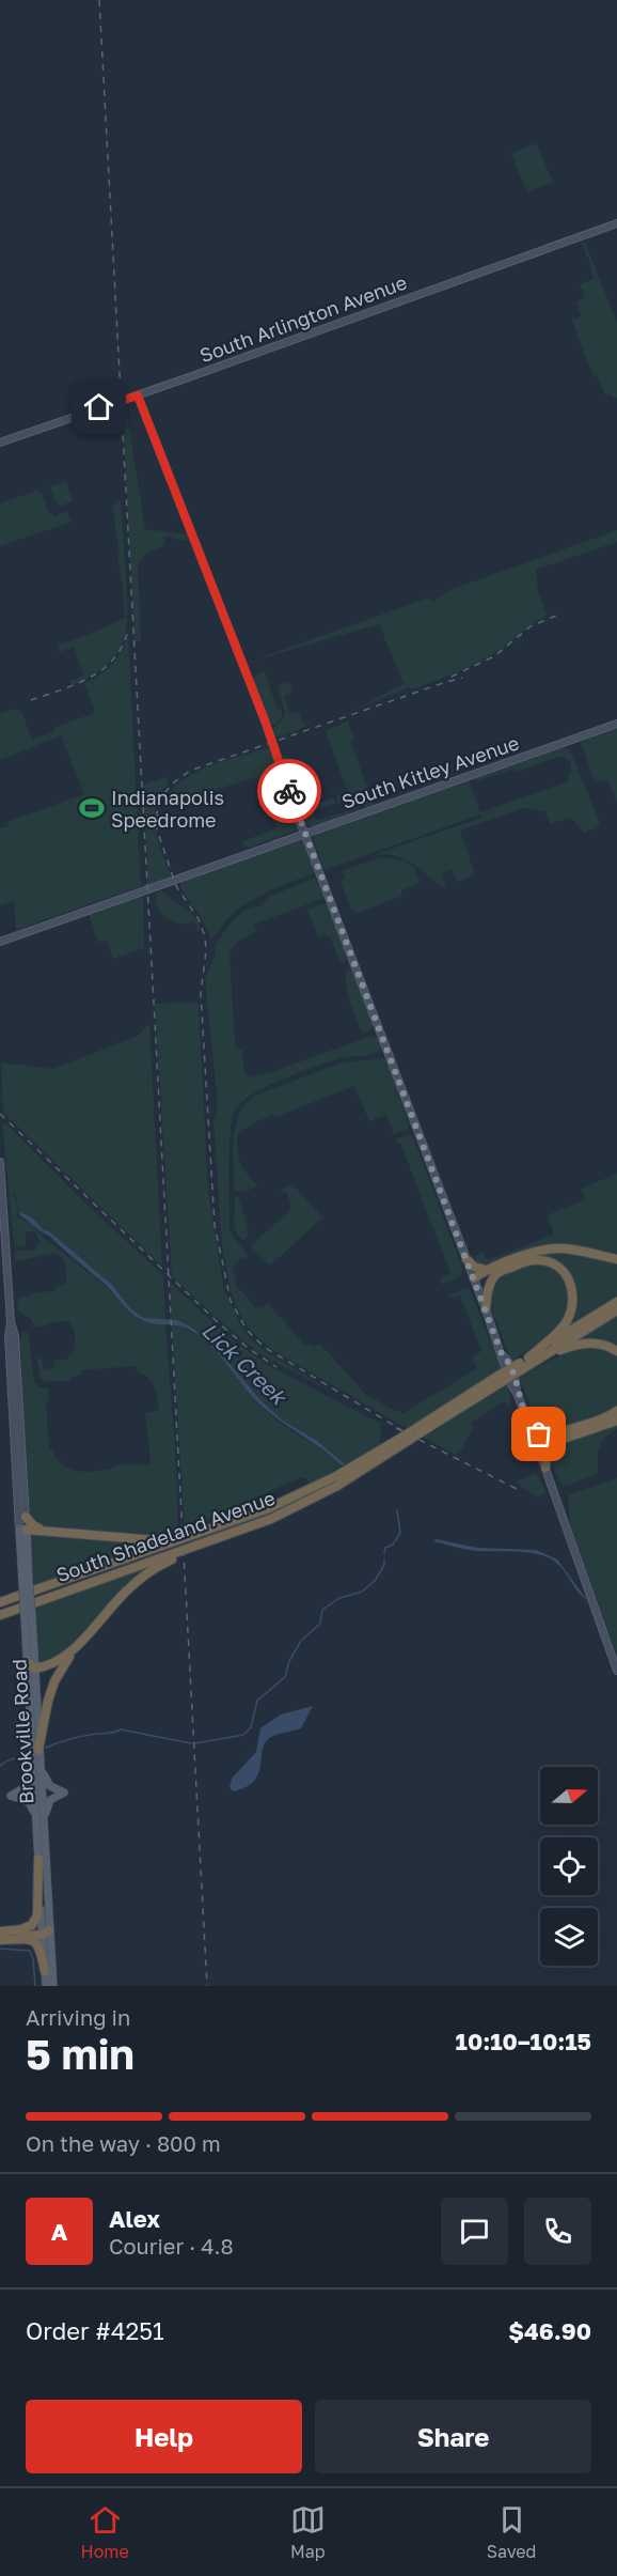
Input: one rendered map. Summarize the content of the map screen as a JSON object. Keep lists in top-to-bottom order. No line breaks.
{"streets":{"highway":["South Shadeland Avenue"],"main road":["Brookville Road"],"street":["South Arlington Avenue","South Kitley Avenue"]},"water":["Lick Creek"],"places":{"sports":["Indianapolis Speedrome"]},"north":"right","page":{"heading":["5 min","Arriving in","10:10–10:15"],"panel":["Alex","Courier · 4.8","Order #4251","$46.90"],"bar":"On the way · 800 m","round":"A","buttons":["Help","Share"],"tabs":["Home","Map","Saved"]}}
